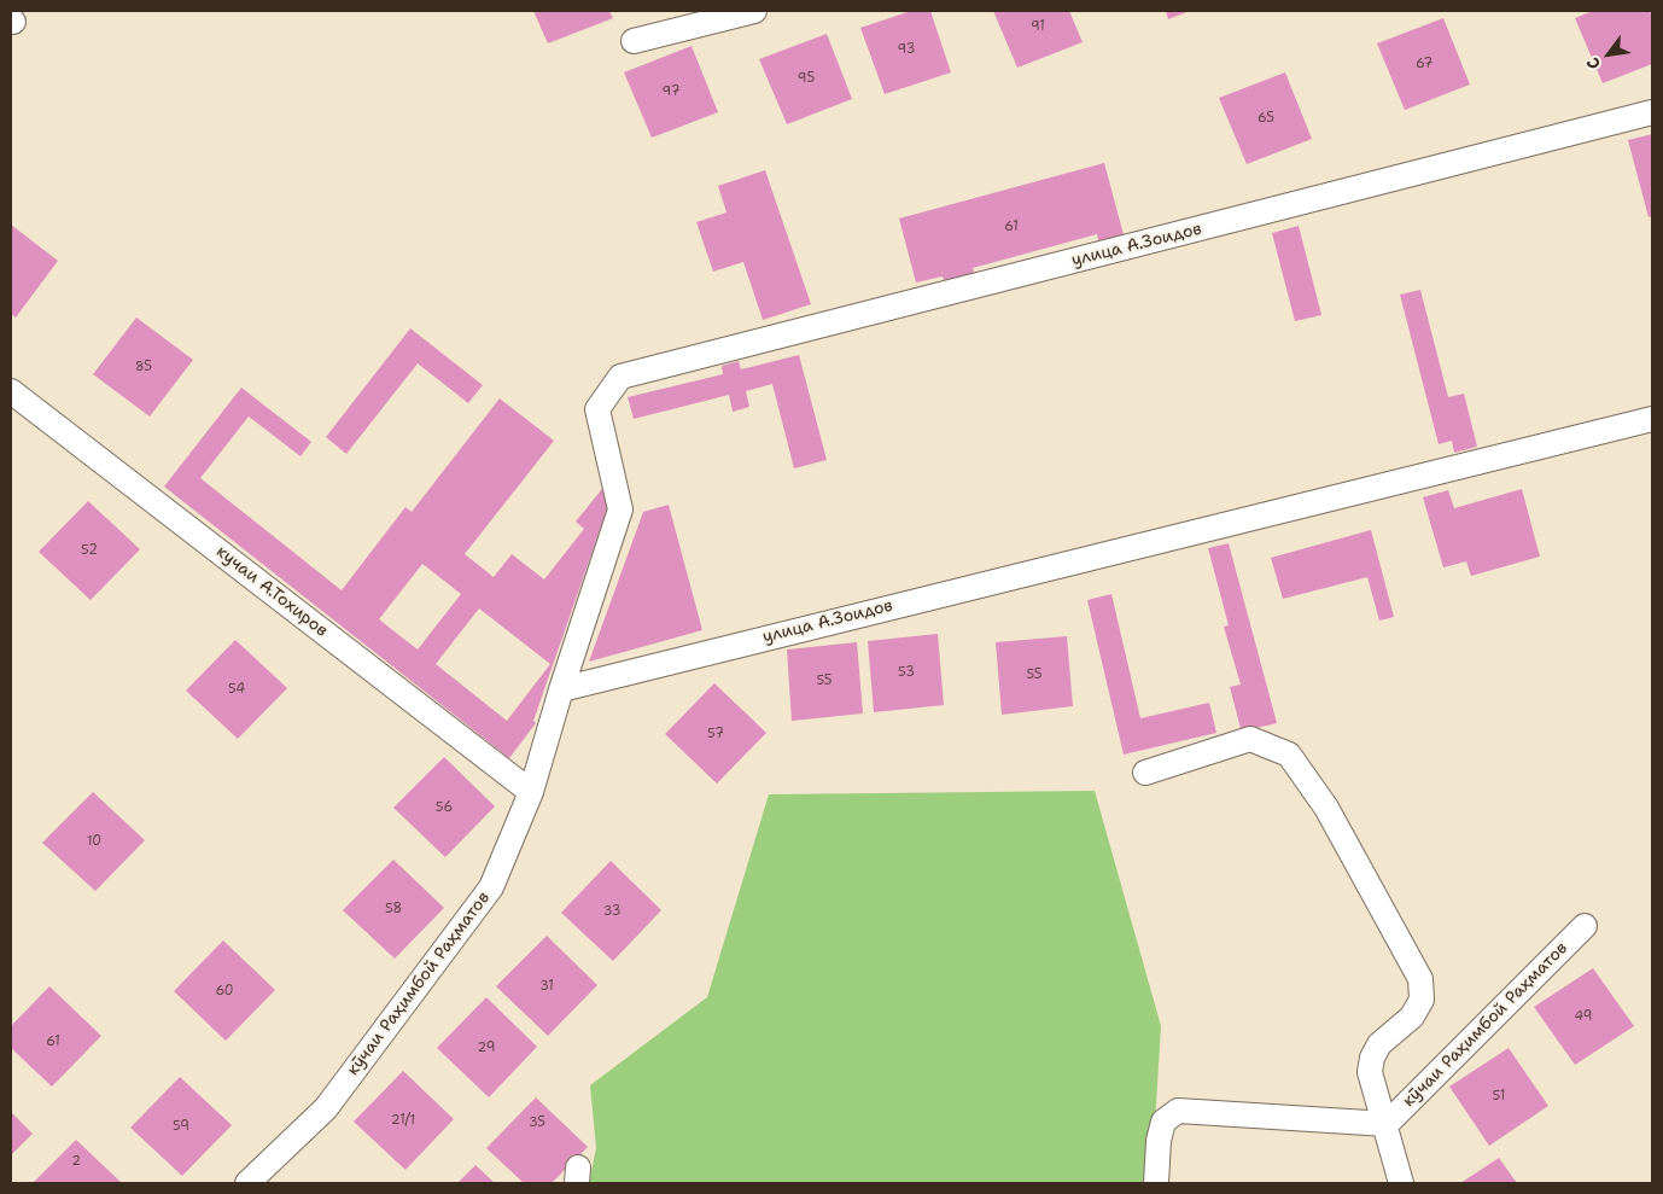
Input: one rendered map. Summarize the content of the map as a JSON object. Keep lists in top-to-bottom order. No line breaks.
{"streets":{"street":["улица А.Зоидов","кучаи А.Тохиров","кӯчаи Раҳимбой Раҳматов"]},"crossings":[["улица А.Зоидов","кӯчаи Раҳимбой Раҳматов"],["кучаи А.Тохиров","кӯчаи Раҳимбой Раҳматов"]],"house_numbers":["91","93","67","95","97","65","61","85","52","53","55","55","54","57","56","10","58","33","31","60","49","61","29","51","21/1","35","59","2"],"north":"bottom left"}
